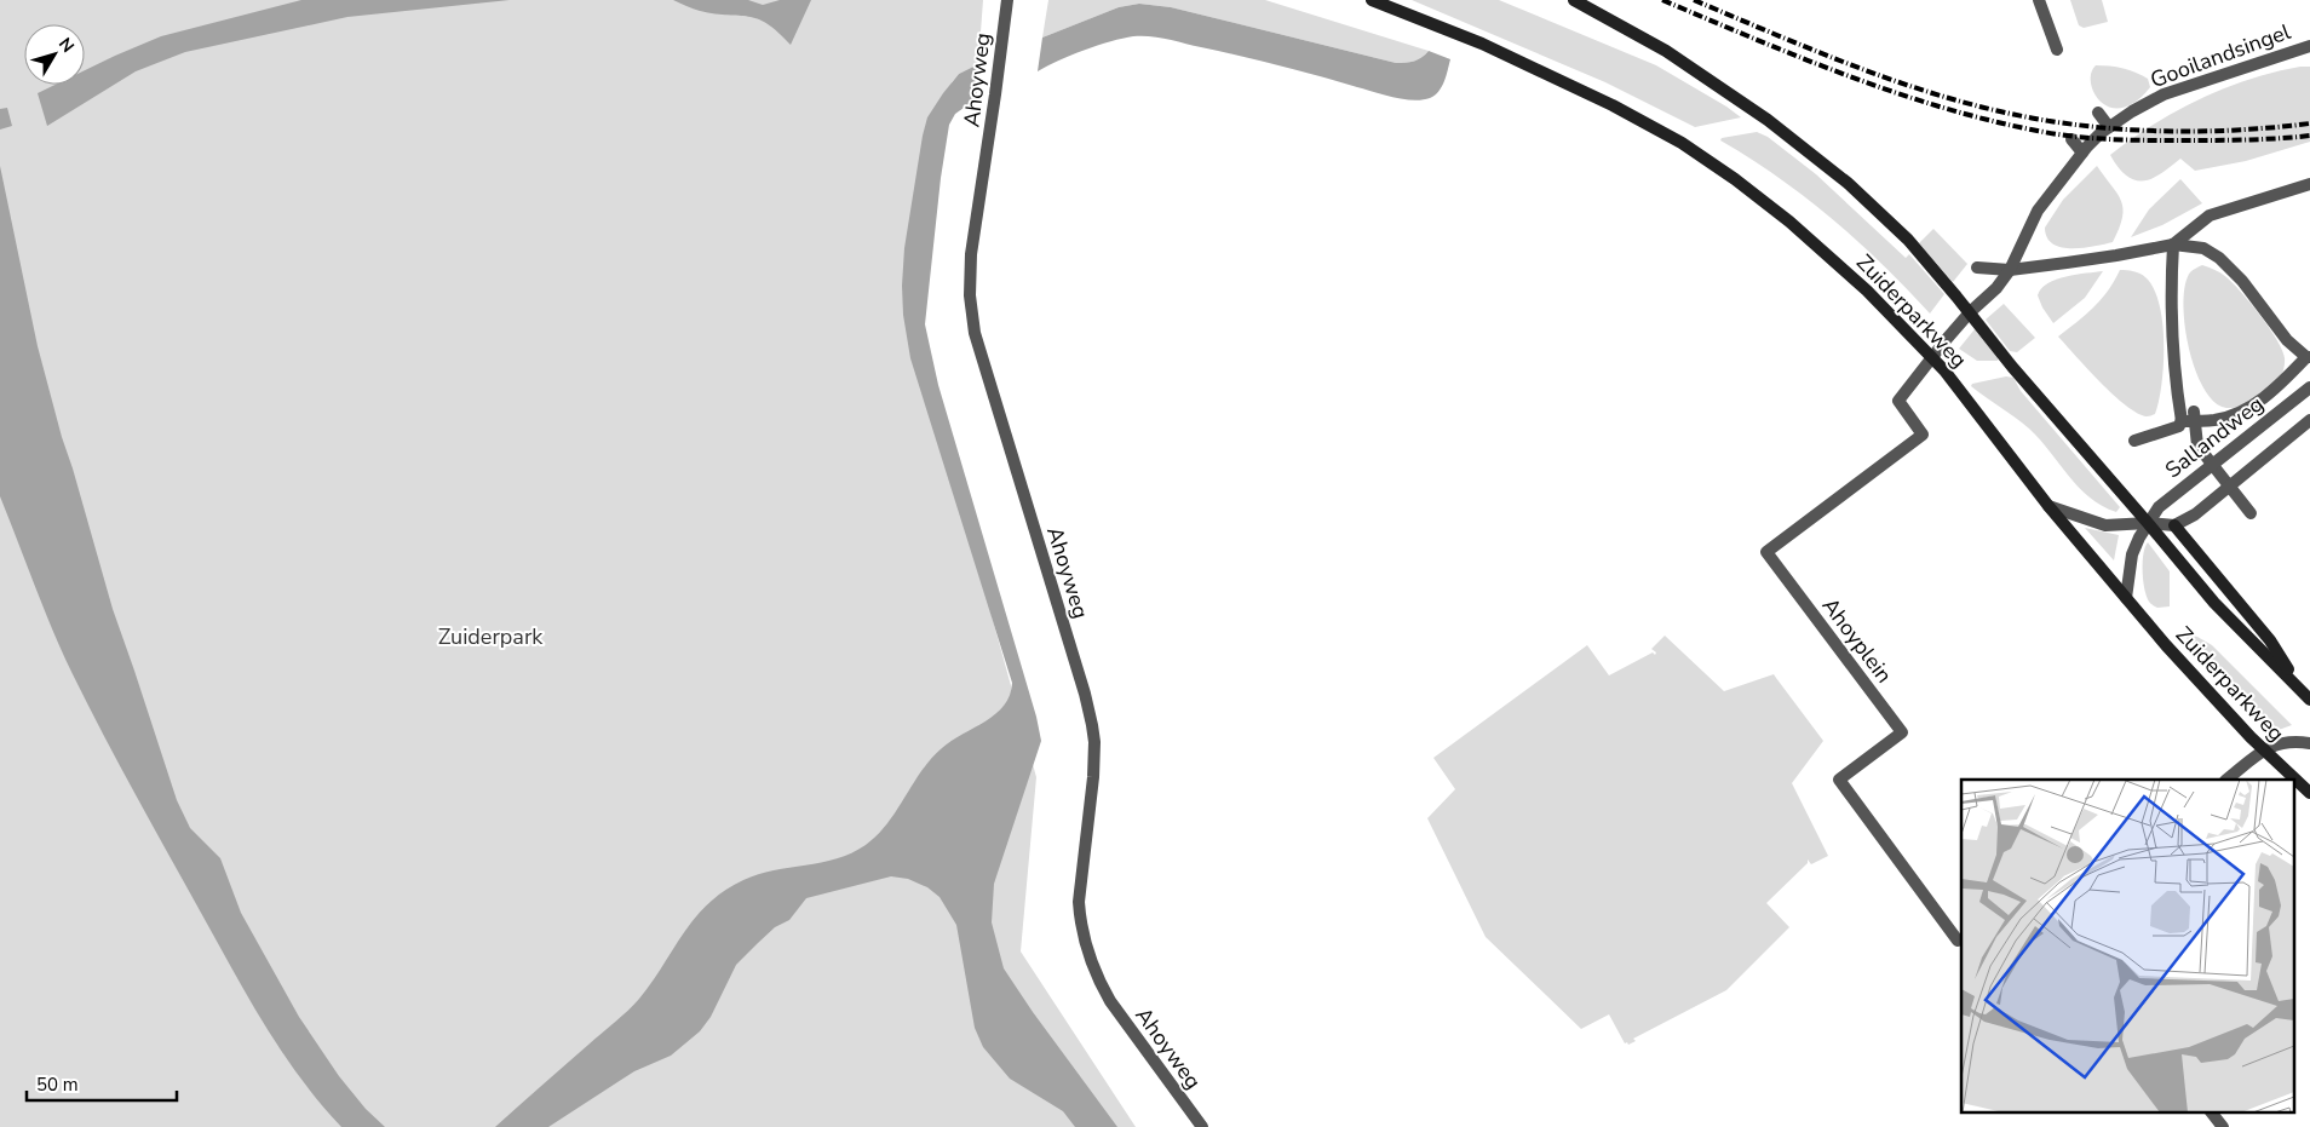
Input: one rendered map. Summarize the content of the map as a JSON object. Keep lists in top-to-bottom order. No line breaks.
{"streets":{"main road":["Zuiderparkweg"],"street":["Gooilandsingel","Ahoyweg","Sallandweg","Ahoyplein"]},"crossings":[["Gooilandsingel","Zuiderparkweg"],["Gooilandsingel","Ahoyplein"],["Zuiderparkweg","Sallandweg"]],"parks":["Zuiderpark"],"scale_bar":"50 m","north":"top right"}
